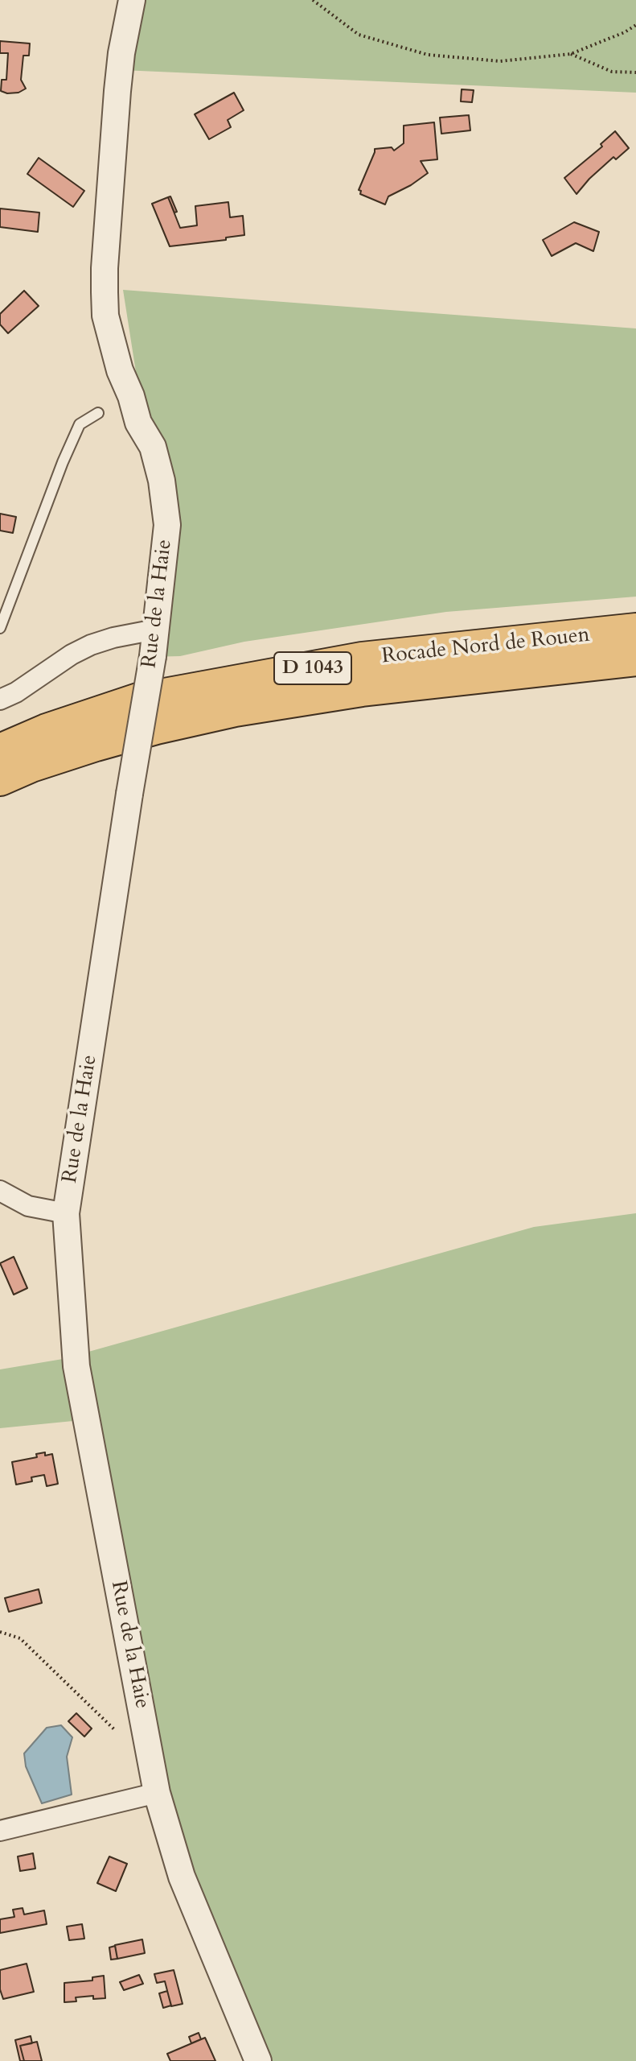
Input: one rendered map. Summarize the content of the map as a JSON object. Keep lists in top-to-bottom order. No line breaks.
{"streets":{"highway":["Rocade Nord de Rouen","D 1043"],"street":["Rue de la Haie"]}}
